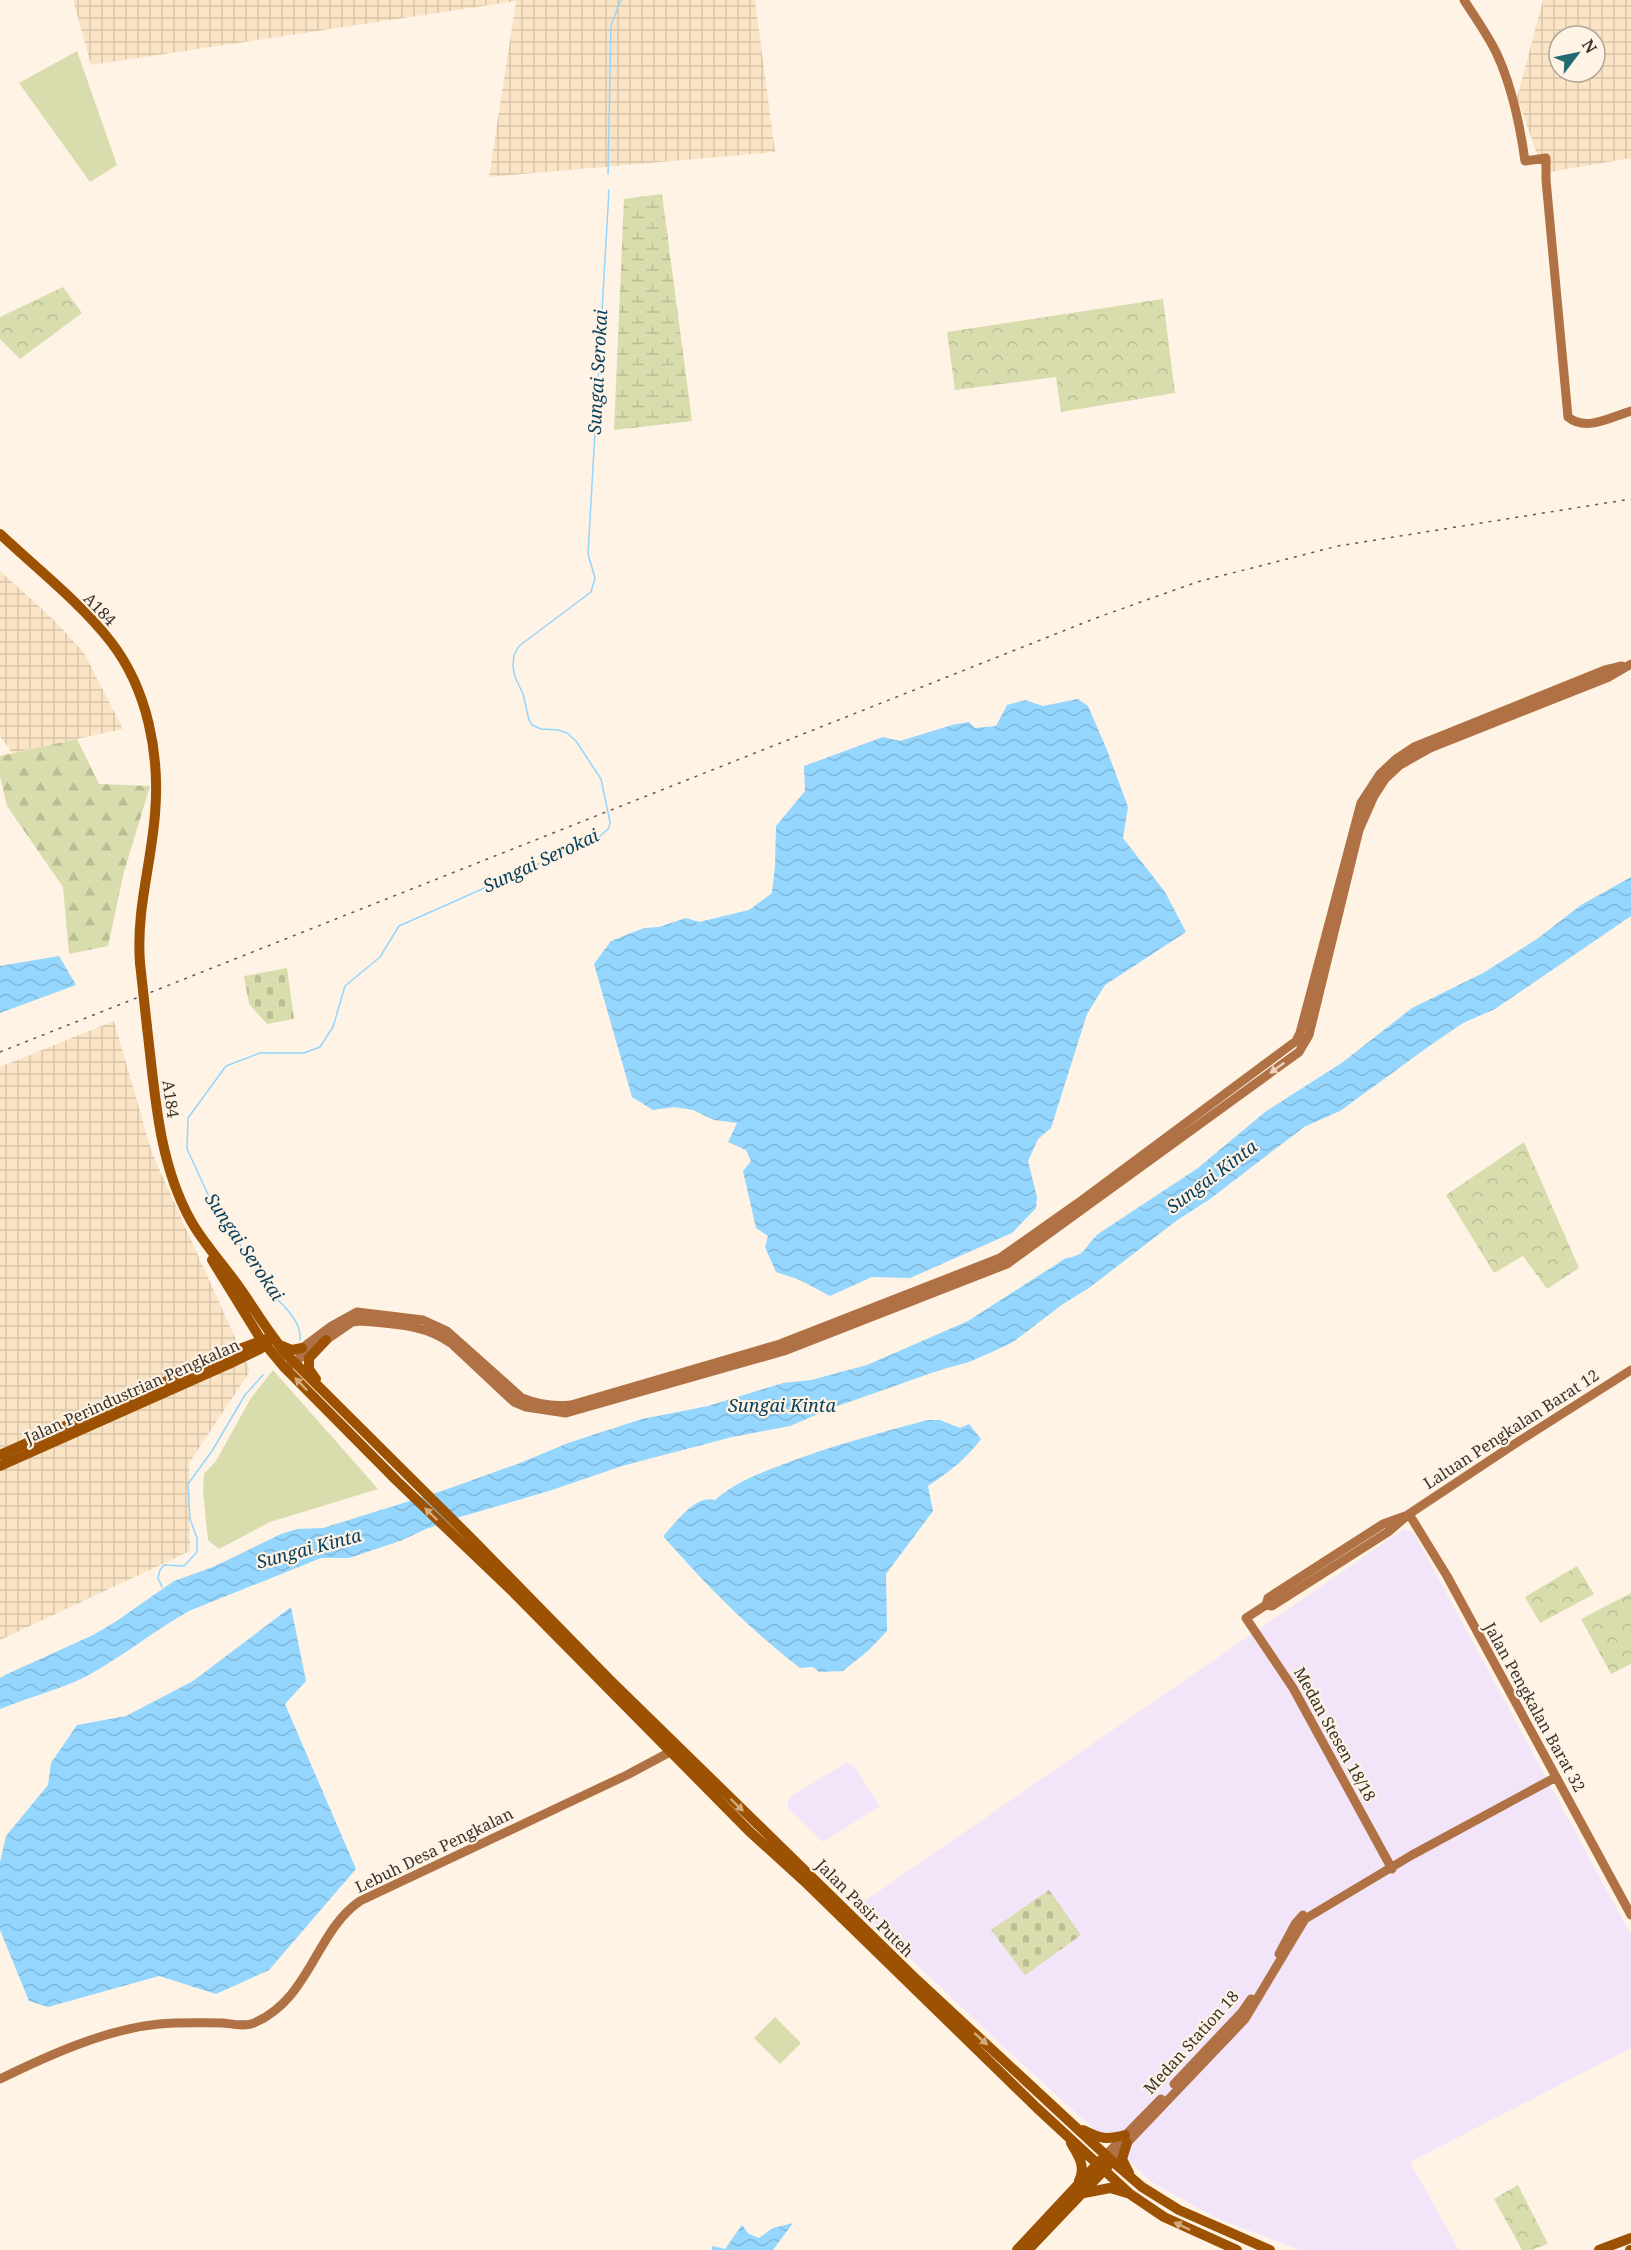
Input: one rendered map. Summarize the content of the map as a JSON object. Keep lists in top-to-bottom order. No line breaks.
{"streets":{"main road":["A184","Jalan Perindustrian Pengkalan","Jalan Pasir Puteh"],"street":["Laluan Pengkalan Barat 12","Jalan Pengkalan Barat 32","Medan Stesen 18/18","Lebuh Desa Pengkalan","Medan Station 18"]},"crossings":[["Laluan Pengkalan Barat 12","Jalan Pengkalan Barat 32"],["Laluan Pengkalan Barat 12","Medan Stesen 18/18"],["Jalan Pengkalan Barat 32","Medan Station 18"],["Medan Stesen 18/18","Medan Station 18"],["Lebuh Desa Pengkalan","Jalan Pasir Puteh"],["Jalan Pasir Puteh","Medan Station 18"]],"water":["Sungai Serokai","Sungai Kinta"],"north":"top right"}
